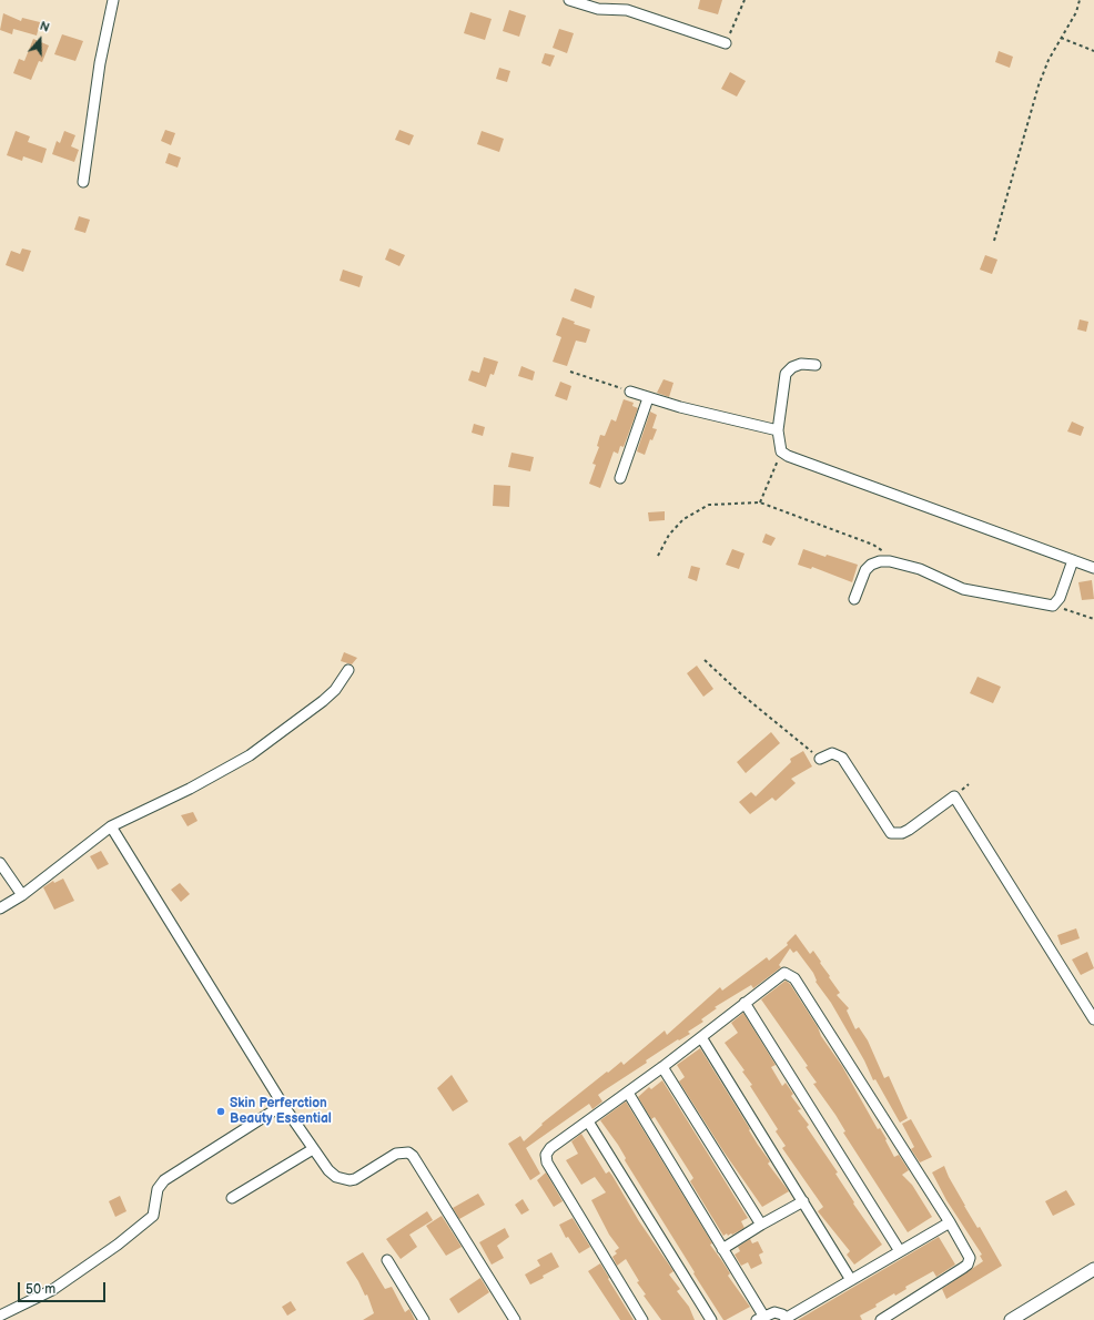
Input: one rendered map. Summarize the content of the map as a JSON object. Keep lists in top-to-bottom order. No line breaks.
{"places":["Skin Perferction Beauty Essential"],"scale_bar":"50 m","north":"top"}
